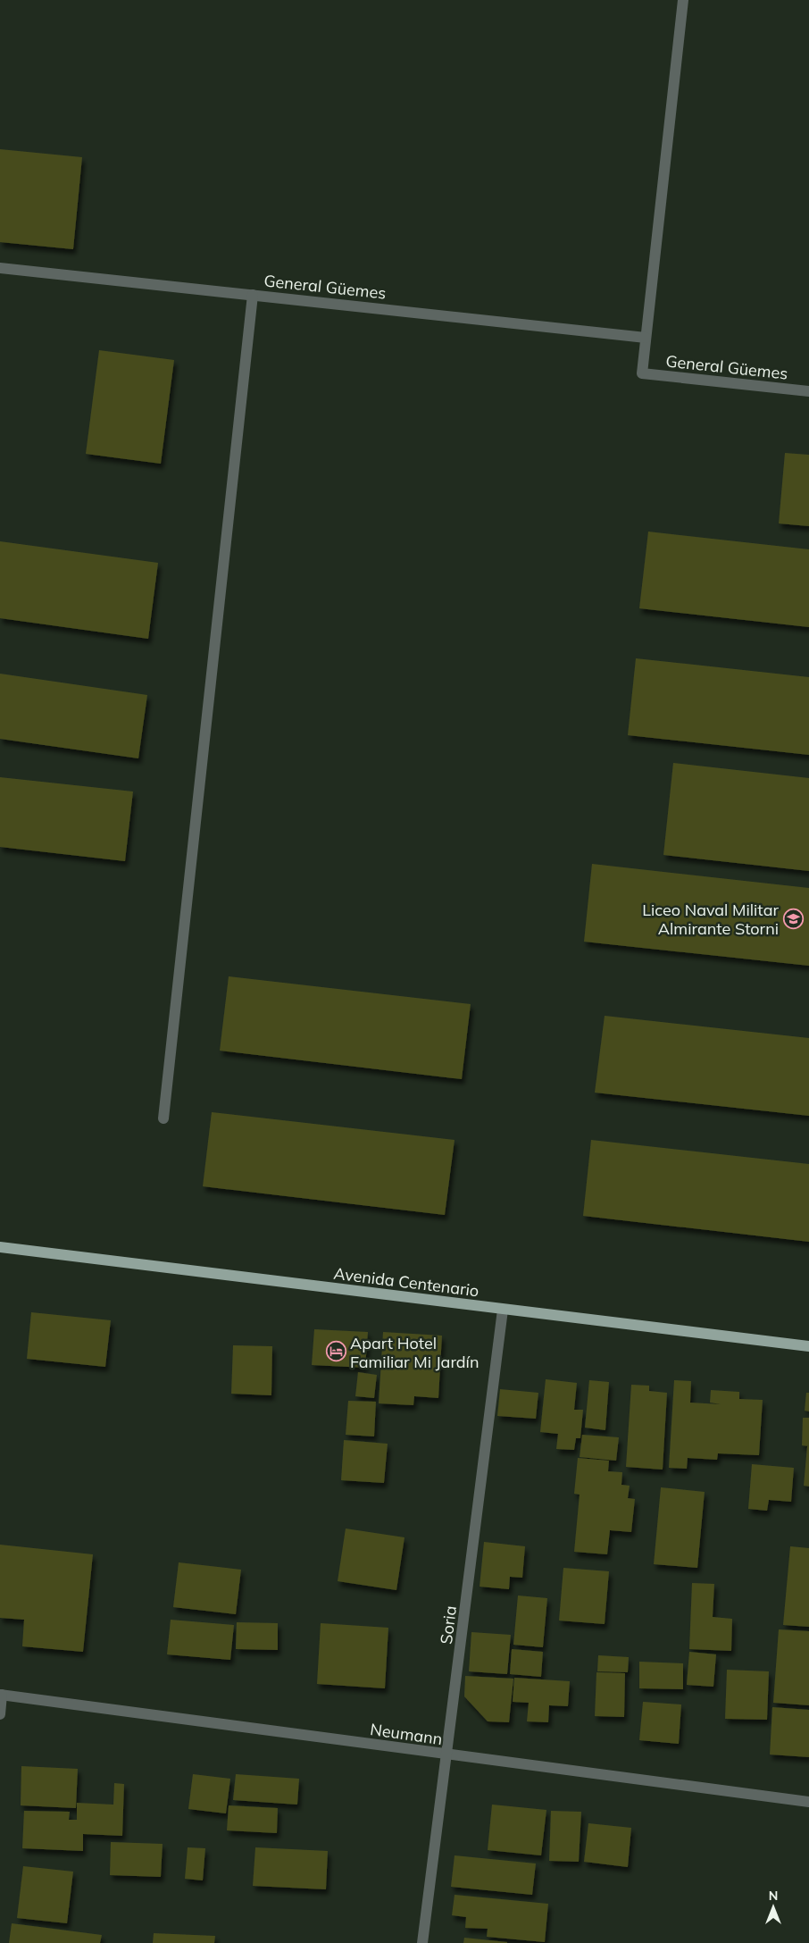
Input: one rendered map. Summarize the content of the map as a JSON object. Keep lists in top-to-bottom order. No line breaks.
{"streets":{"main road":["Avenida Centenario"],"street":["General Güemes","Soria","Neumann"]},"crossings":[["Avenida Centenario","Soria"],["Soria","Neumann"]],"places":{"school or university":["Liceo Naval Militar Almirante Storni"],"hotel":["Apart Hotel Familiar Mi Jardín"]},"north":"top"}
